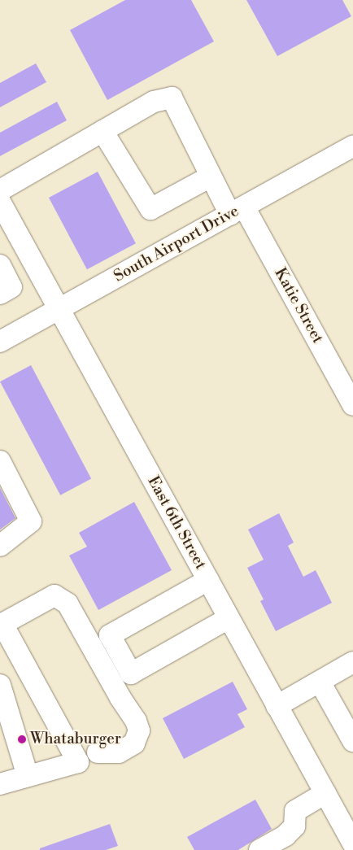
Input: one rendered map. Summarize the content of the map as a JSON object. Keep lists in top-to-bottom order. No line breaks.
{"streets":{"street":["South Airport Drive","Katie Street","East 6th Street"]},"crossings":[["South Airport Drive","Katie Street"],["South Airport Drive","East 6th Street"]],"places":["Whataburger"]}
